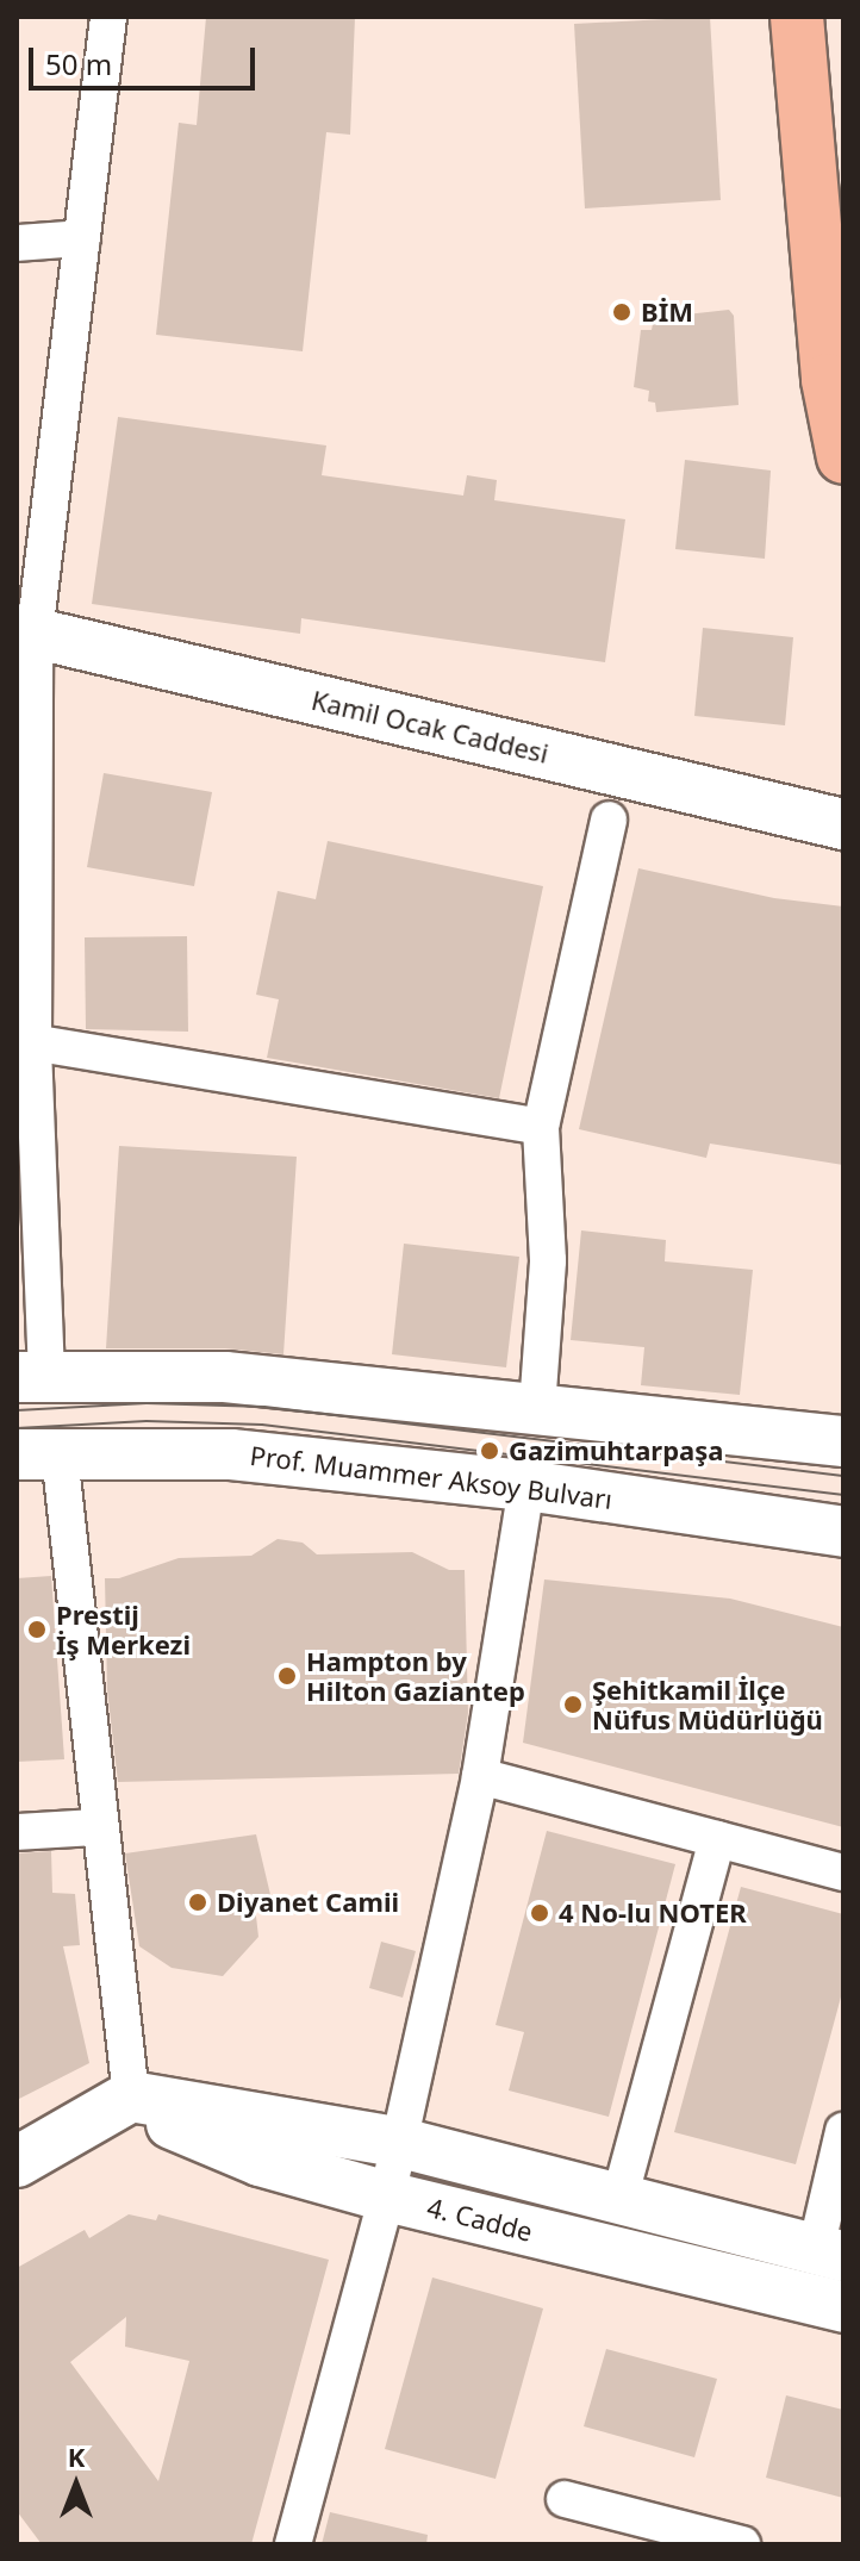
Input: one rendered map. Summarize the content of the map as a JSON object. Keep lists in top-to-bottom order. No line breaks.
{"streets":{"street":["Kamil Ocak Caddesi","Prof. Muammer Aksoy Bulvarı","4. Cadde"]},"places":["BİM","Gazimuhtarpaşa","Prestij İş Merkezi","Hampton by Hilton Gaziantep","Şehitkamil İlçe Nüfus Müdürlüğü","Diyanet Camii","4 No-lu NOTER"],"scale_bar":"50 m","north":"top"}
